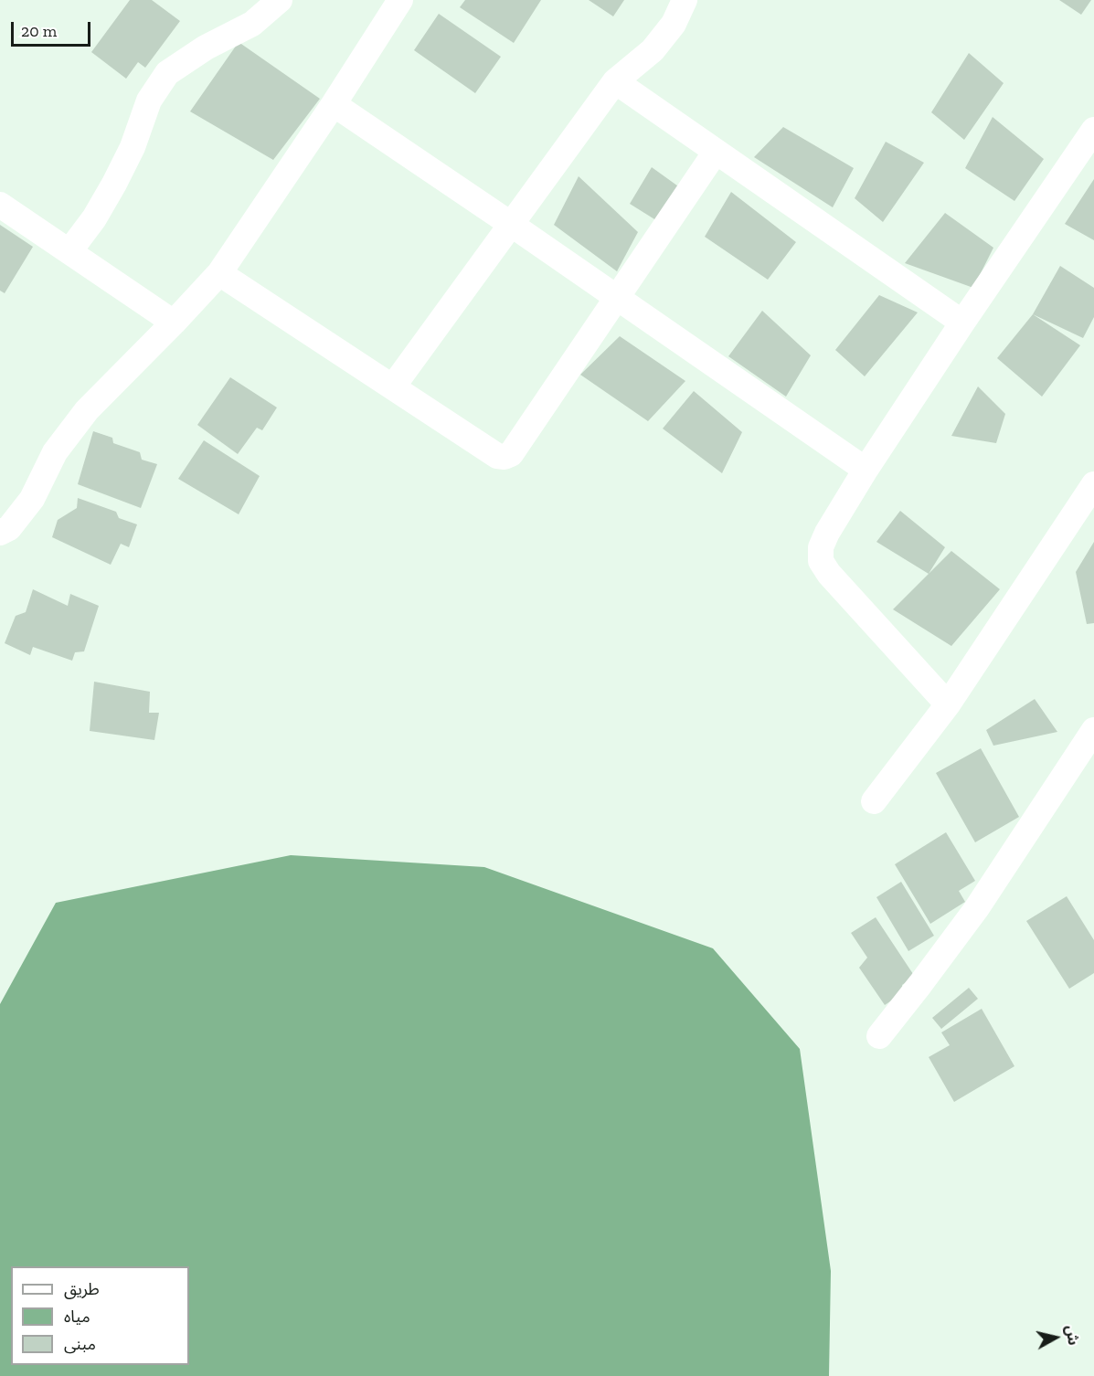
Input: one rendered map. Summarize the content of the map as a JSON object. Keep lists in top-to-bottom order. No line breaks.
{"legend":["طريق","مياه","مبنى"],"scale_bar":"20 m","north":"right"}
